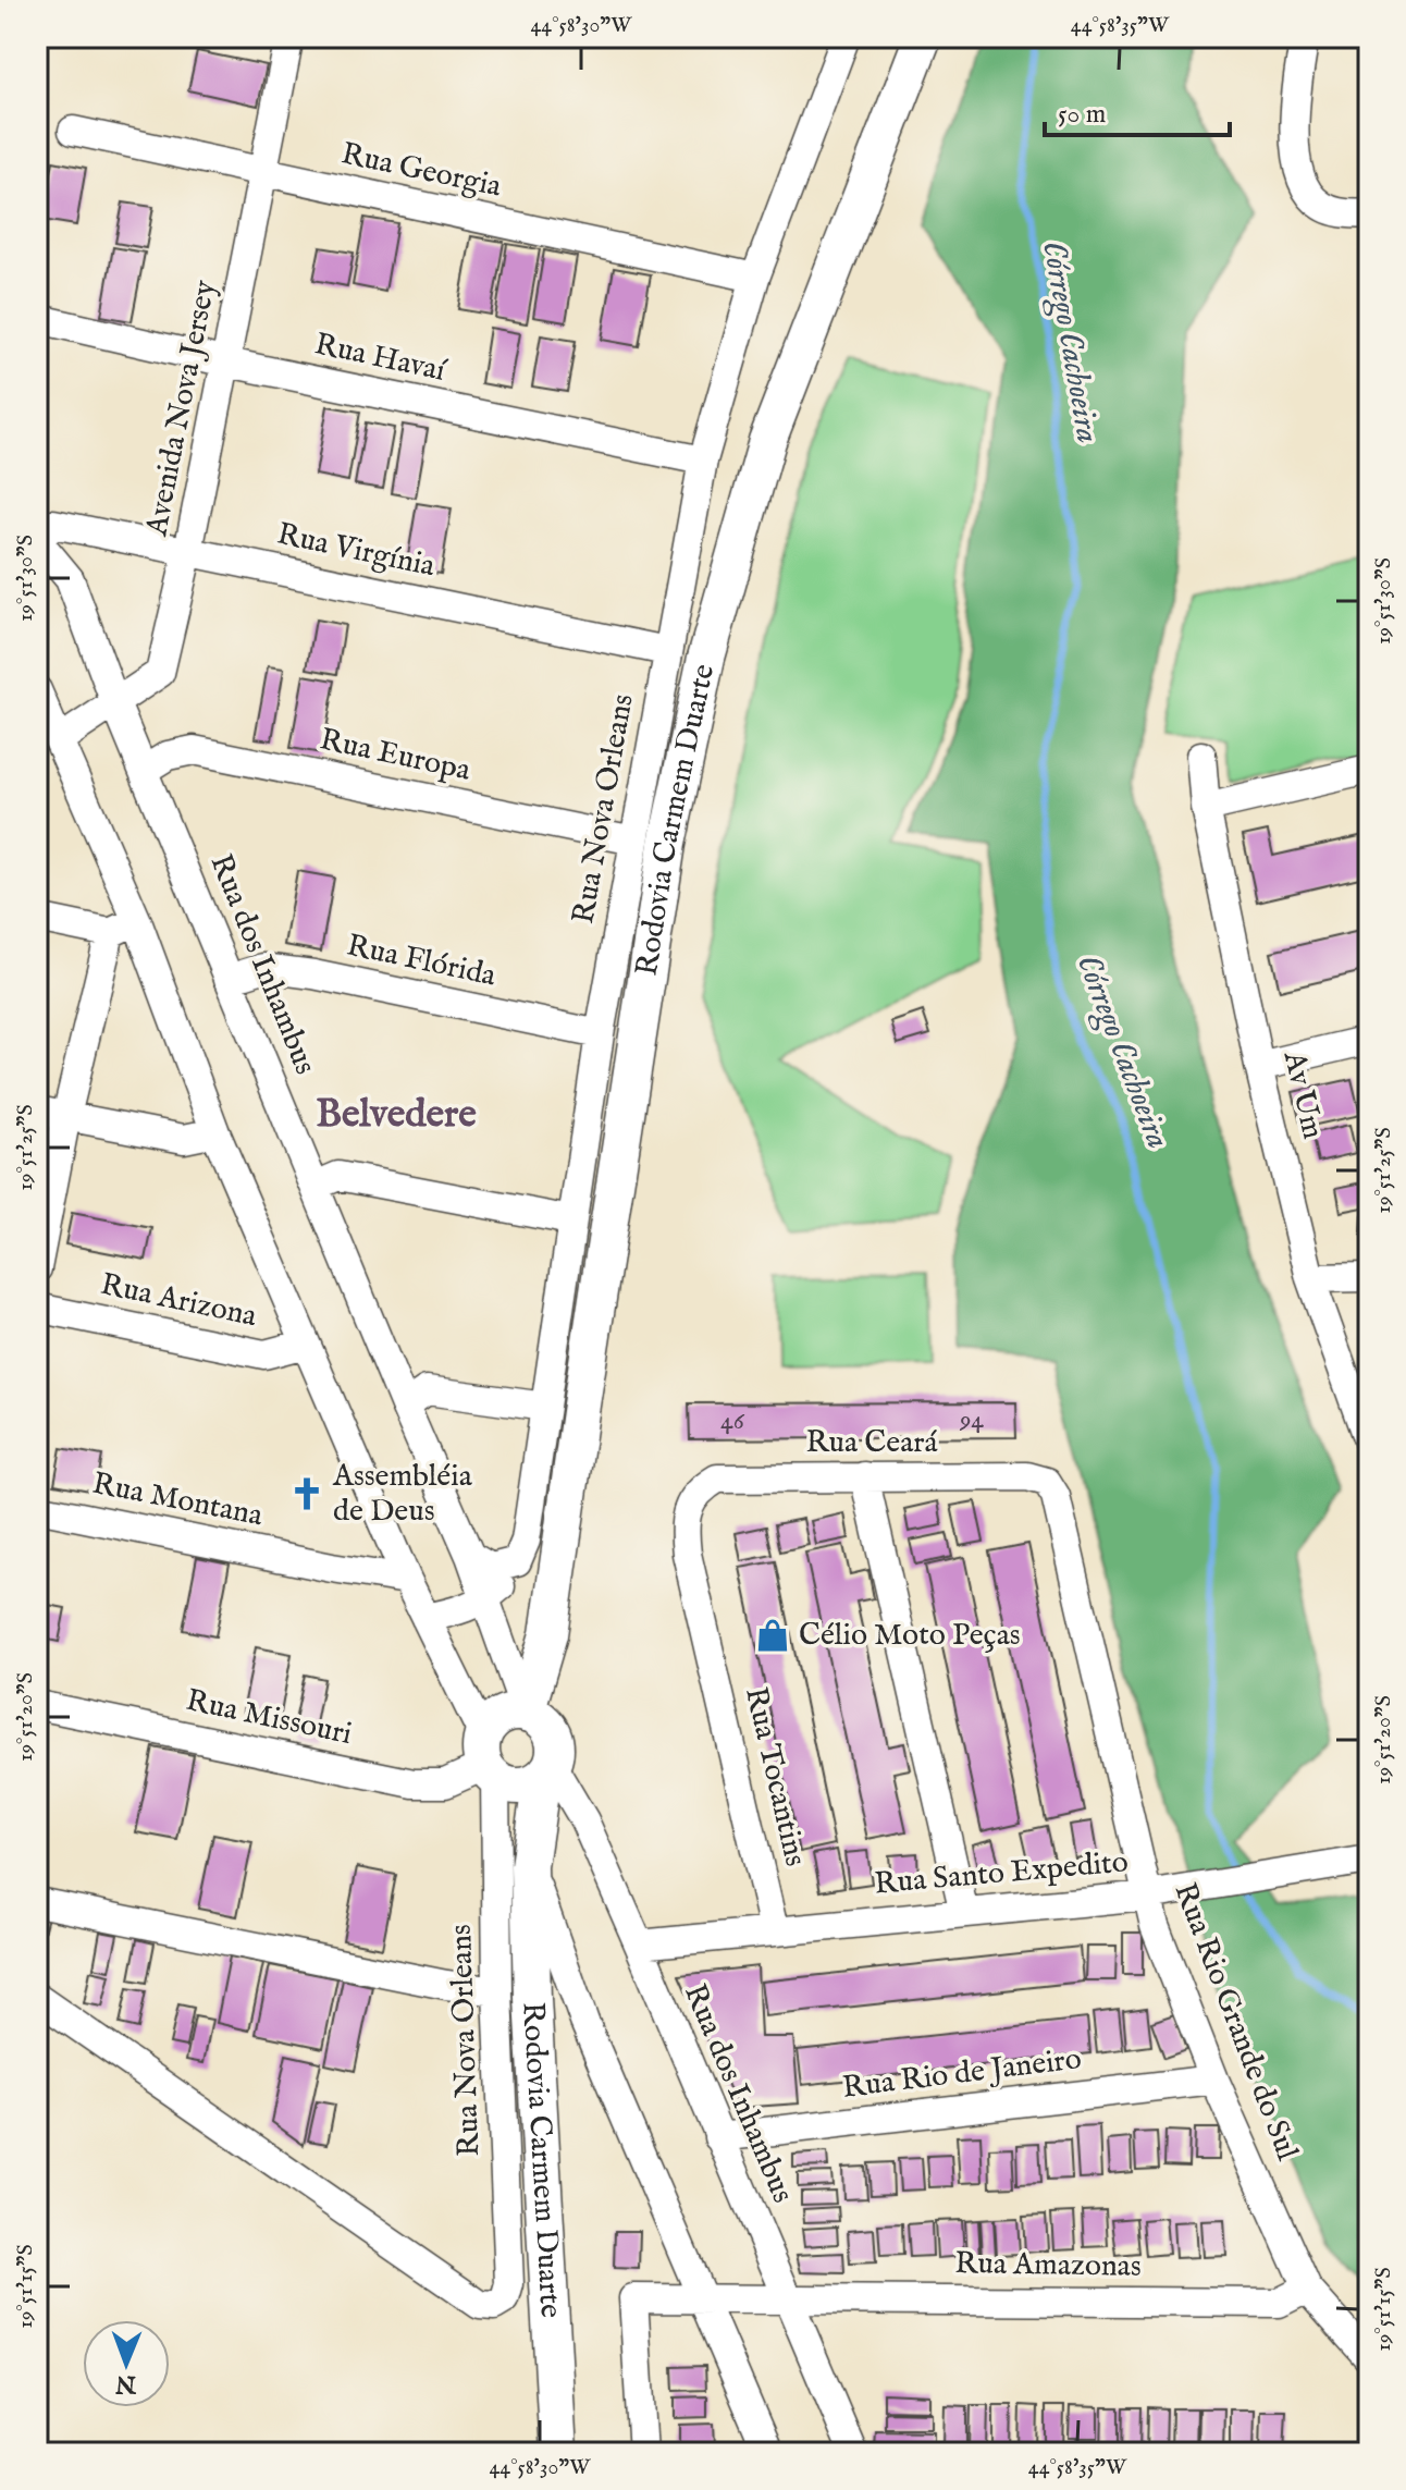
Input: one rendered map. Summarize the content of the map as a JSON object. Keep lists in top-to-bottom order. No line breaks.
{"streets":{"street":["Rua Georgia","Rua Havaí","Avenida Nova Jersey","Rua Virgínia","Rua Europa","Rua Nova Orleans","Rodovia Carmem Duarte","Rua Flórida","Rua dos Inhambus","Av Um","Rua Arizona","Rua Ceará","Rua Montana","Rua Missouri","Rua Tocantins","Rua Santo Expedito","Rua Rio Grande do Sul","Rua Rio de Janeiro","Rua Amazonas"]},"crossings":[["Rua Georgia","Avenida Nova Jersey"],["Rua Georgia","Rua Nova Orleans"],["Rua Havaí","Avenida Nova Jersey"],["Rua Havaí","Rua Nova Orleans"],["Avenida Nova Jersey","Rua Virgínia"],["Avenida Nova Jersey","Rua dos Inhambus"],["Rua Virgínia","Rua Nova Orleans"],["Rua Virgínia","Rua dos Inhambus"],["Rua Europa","Rua Nova Orleans"],["Rua Europa","Rua dos Inhambus"],["Rua Nova Orleans","Rodovia Carmem Duarte"],["Rua Nova Orleans","Rua Flórida"],["Rua Nova Orleans","Rua dos Inhambus"],["Rua Nova Orleans","Rua Missouri"],["Rodovia Carmem Duarte","Rua dos Inhambus"],["Rodovia Carmem Duarte","Rua Missouri"],["Rua Flórida","Rua dos Inhambus"],["Rua dos Inhambus","Rua Arizona"],["Rua dos Inhambus","Rua Montana"],["Rua dos Inhambus","Rua Missouri"],["Rua dos Inhambus","Rua Santo Expedito"],["Rua dos Inhambus","Rua Rio de Janeiro"],["Rua dos Inhambus","Rua Amazonas"],["Rua Ceará","Rua Tocantins"],["Rua Ceará","Rua Rio Grande do Sul"],["Rua Tocantins","Rua Santo Expedito"],["Rua Santo Expedito","Rua Rio Grande do Sul"],["Rua Rio Grande do Sul","Rua Rio de Janeiro"],["Rua Rio Grande do Sul","Rua Amazonas"]],"districts":["Belvedere"],"water":["Córrego Cachoeira"],"places":{"church":["Assembléia de Deus"],"shop":["Célio Moto Peças"]},"house_numbers":["94","46"],"scale_bar":"50 m","north":"bottom","coordinates":["44°58'30\"W","44°58'35\"W","19°51'30\"S","19°51'25\"S","19°51'20\"S","19°51'15\"S"]}
